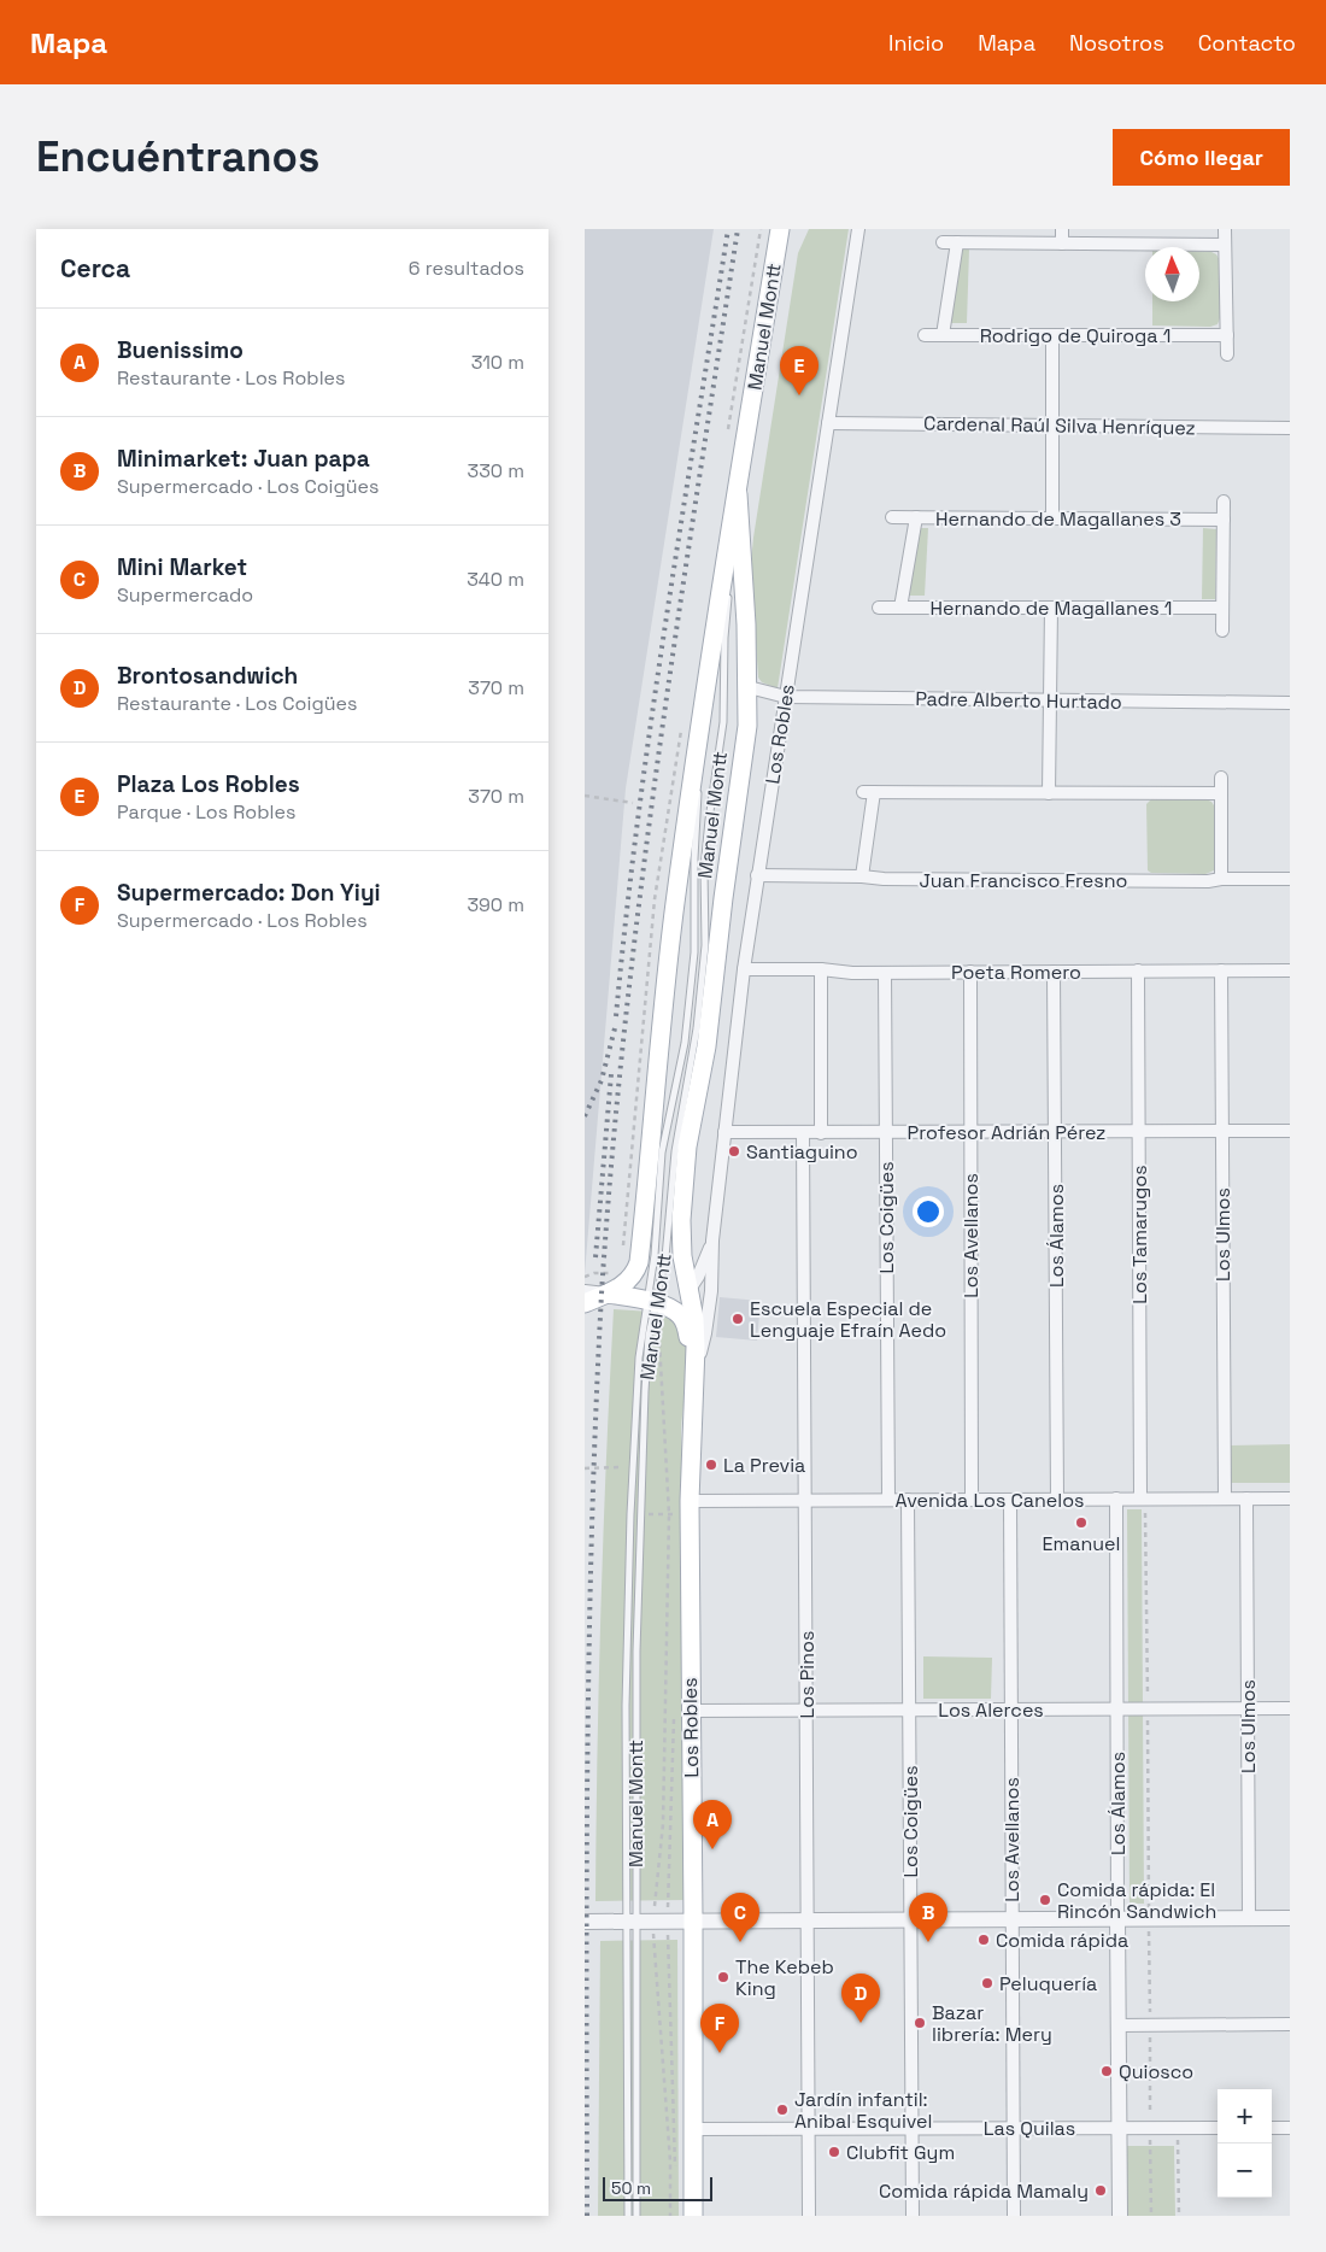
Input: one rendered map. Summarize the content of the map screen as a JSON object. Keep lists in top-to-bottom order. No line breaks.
{"streets":{"main road":["Manuel Montt","Los Robles"],"street":["Rodrigo de Quiroga 1","Cardenal Raúl Silva Henríquez","Hernando de Magallanes 3","Hernando de Magallanes 1","Padre Alberto Hurtado","Juan Francisco Fresno","Poeta Romero","Profesor Adrián Pérez","Los Coigües","Los Tamarugos","Los Ulmos","Los Avellanos","Los Álamos","Avenida Los Canelos","Los Pinos","Los Alerces","Las Quilas"]},"crossings":[["Manuel Montt","Padre Alberto Hurtado"],["Manuel Montt","Los Robles"],["Cardenal Raúl Silva Henríquez","Los Robles"],["Padre Alberto Hurtado","Los Robles"],["Los Robles","Juan Francisco Fresno"],["Los Robles","Poeta Romero"],["Los Robles","Profesor Adrián Pérez"],["Los Robles","Avenida Los Canelos"],["Los Robles","Los Alerces"],["Los Robles","Las Quilas"],["Poeta Romero","Los Coigües"],["Poeta Romero","Los Tamarugos"],["Poeta Romero","Los Ulmos"],["Poeta Romero","Los Avellanos"],["Poeta Romero","Los Álamos"],["Profesor Adrián Pérez","Los Coigües"],["Profesor Adrián Pérez","Los Tamarugos"],["Profesor Adrián Pérez","Los Ulmos"],["Profesor Adrián Pérez","Los Avellanos"],["Profesor Adrián Pérez","Los Álamos"],["Profesor Adrián Pérez","Los Pinos"],["Los Coigües","Avenida Los Canelos"],["Los Coigües","Los Alerces"],["Los Coigües","Las Quilas"],["Los Tamarugos","Avenida Los Canelos"],["Los Ulmos","Avenida Los Canelos"],["Los Ulmos","Los Alerces"],["Los Avellanos","Avenida Los Canelos"],["Los Avellanos","Los Alerces"],["Los Avellanos","Las Quilas"],["Los Álamos","Avenida Los Canelos"],["Los Álamos","Los Alerces"],["Los Álamos","Las Quilas"],["Avenida Los Canelos","Los Pinos"],["Los Pinos","Los Alerces"],["Los Pinos","Las Quilas"]],"places":["Santiaguino","Escuela Especial de Lenguaje Efraín Aedo","La Previa","Emanuel","Comida rápida: El Rincón Sandwich","Comida rápida","The Kebeb King","Peluquería","Bazar librería: Mery","Quiosco","Jardín infantil: Anibal Esquivel","Clubfit Gym","Comida rápida Mamaly"],"scale_bar":"50 m","north":"top","page":{"header":"Mapa","nav":["Inicio","Mapa","Nosotros","Contacto"],"buttons":"Cómo llegar","title":"Encuéntranos","heading":["Cerca","6 resultados"],"list":[{"mark":"A","name":"Buenissimo","note":"Restaurante · Los Robles","value":"310 m"},{"mark":"B","name":"Minimarket: Juan papa","note":"Supermercado · Los Coigües","value":"330 m"},{"mark":"C","name":"Mini Market","note":"Supermercado","value":"340 m"},{"mark":"D","name":"Brontosandwich","note":"Restaurante · Los Coigües","value":"370 m"},{"mark":"E","name":"Plaza Los Robles","note":"Parque · Los Robles","value":"370 m"},{"mark":"F","name":"Supermercado: Don Yiyi","note":"Supermercado · Los Robles","value":"390 m"}],"pins":["E","A","B","C","D","F"],"map_buttons":["+","−"],"scale":"50 m"}}
